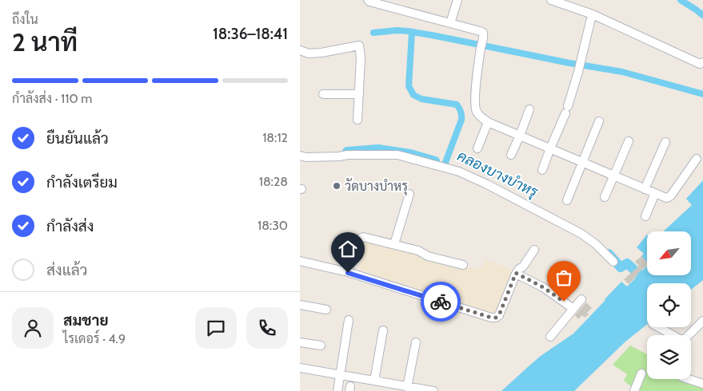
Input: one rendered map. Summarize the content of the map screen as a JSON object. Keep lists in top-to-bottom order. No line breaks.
{"water":["คลองบางบำหรุ"],"places":["วัดบางบำหรุ"],"north":"bottom left","page":{"heading":["2 นาที","ถึงใน","18:36–18:41"],"panel":["สมชาย","ไรเดอร์ · 4.9"],"bar":"กำลังส่ง · 110 m","list":[["ยืนยันแล้ว","18:12"],["กำลังเตรียม","18:28"],["กำลังส่ง","18:30"],"ส่งแล้ว"]}}
